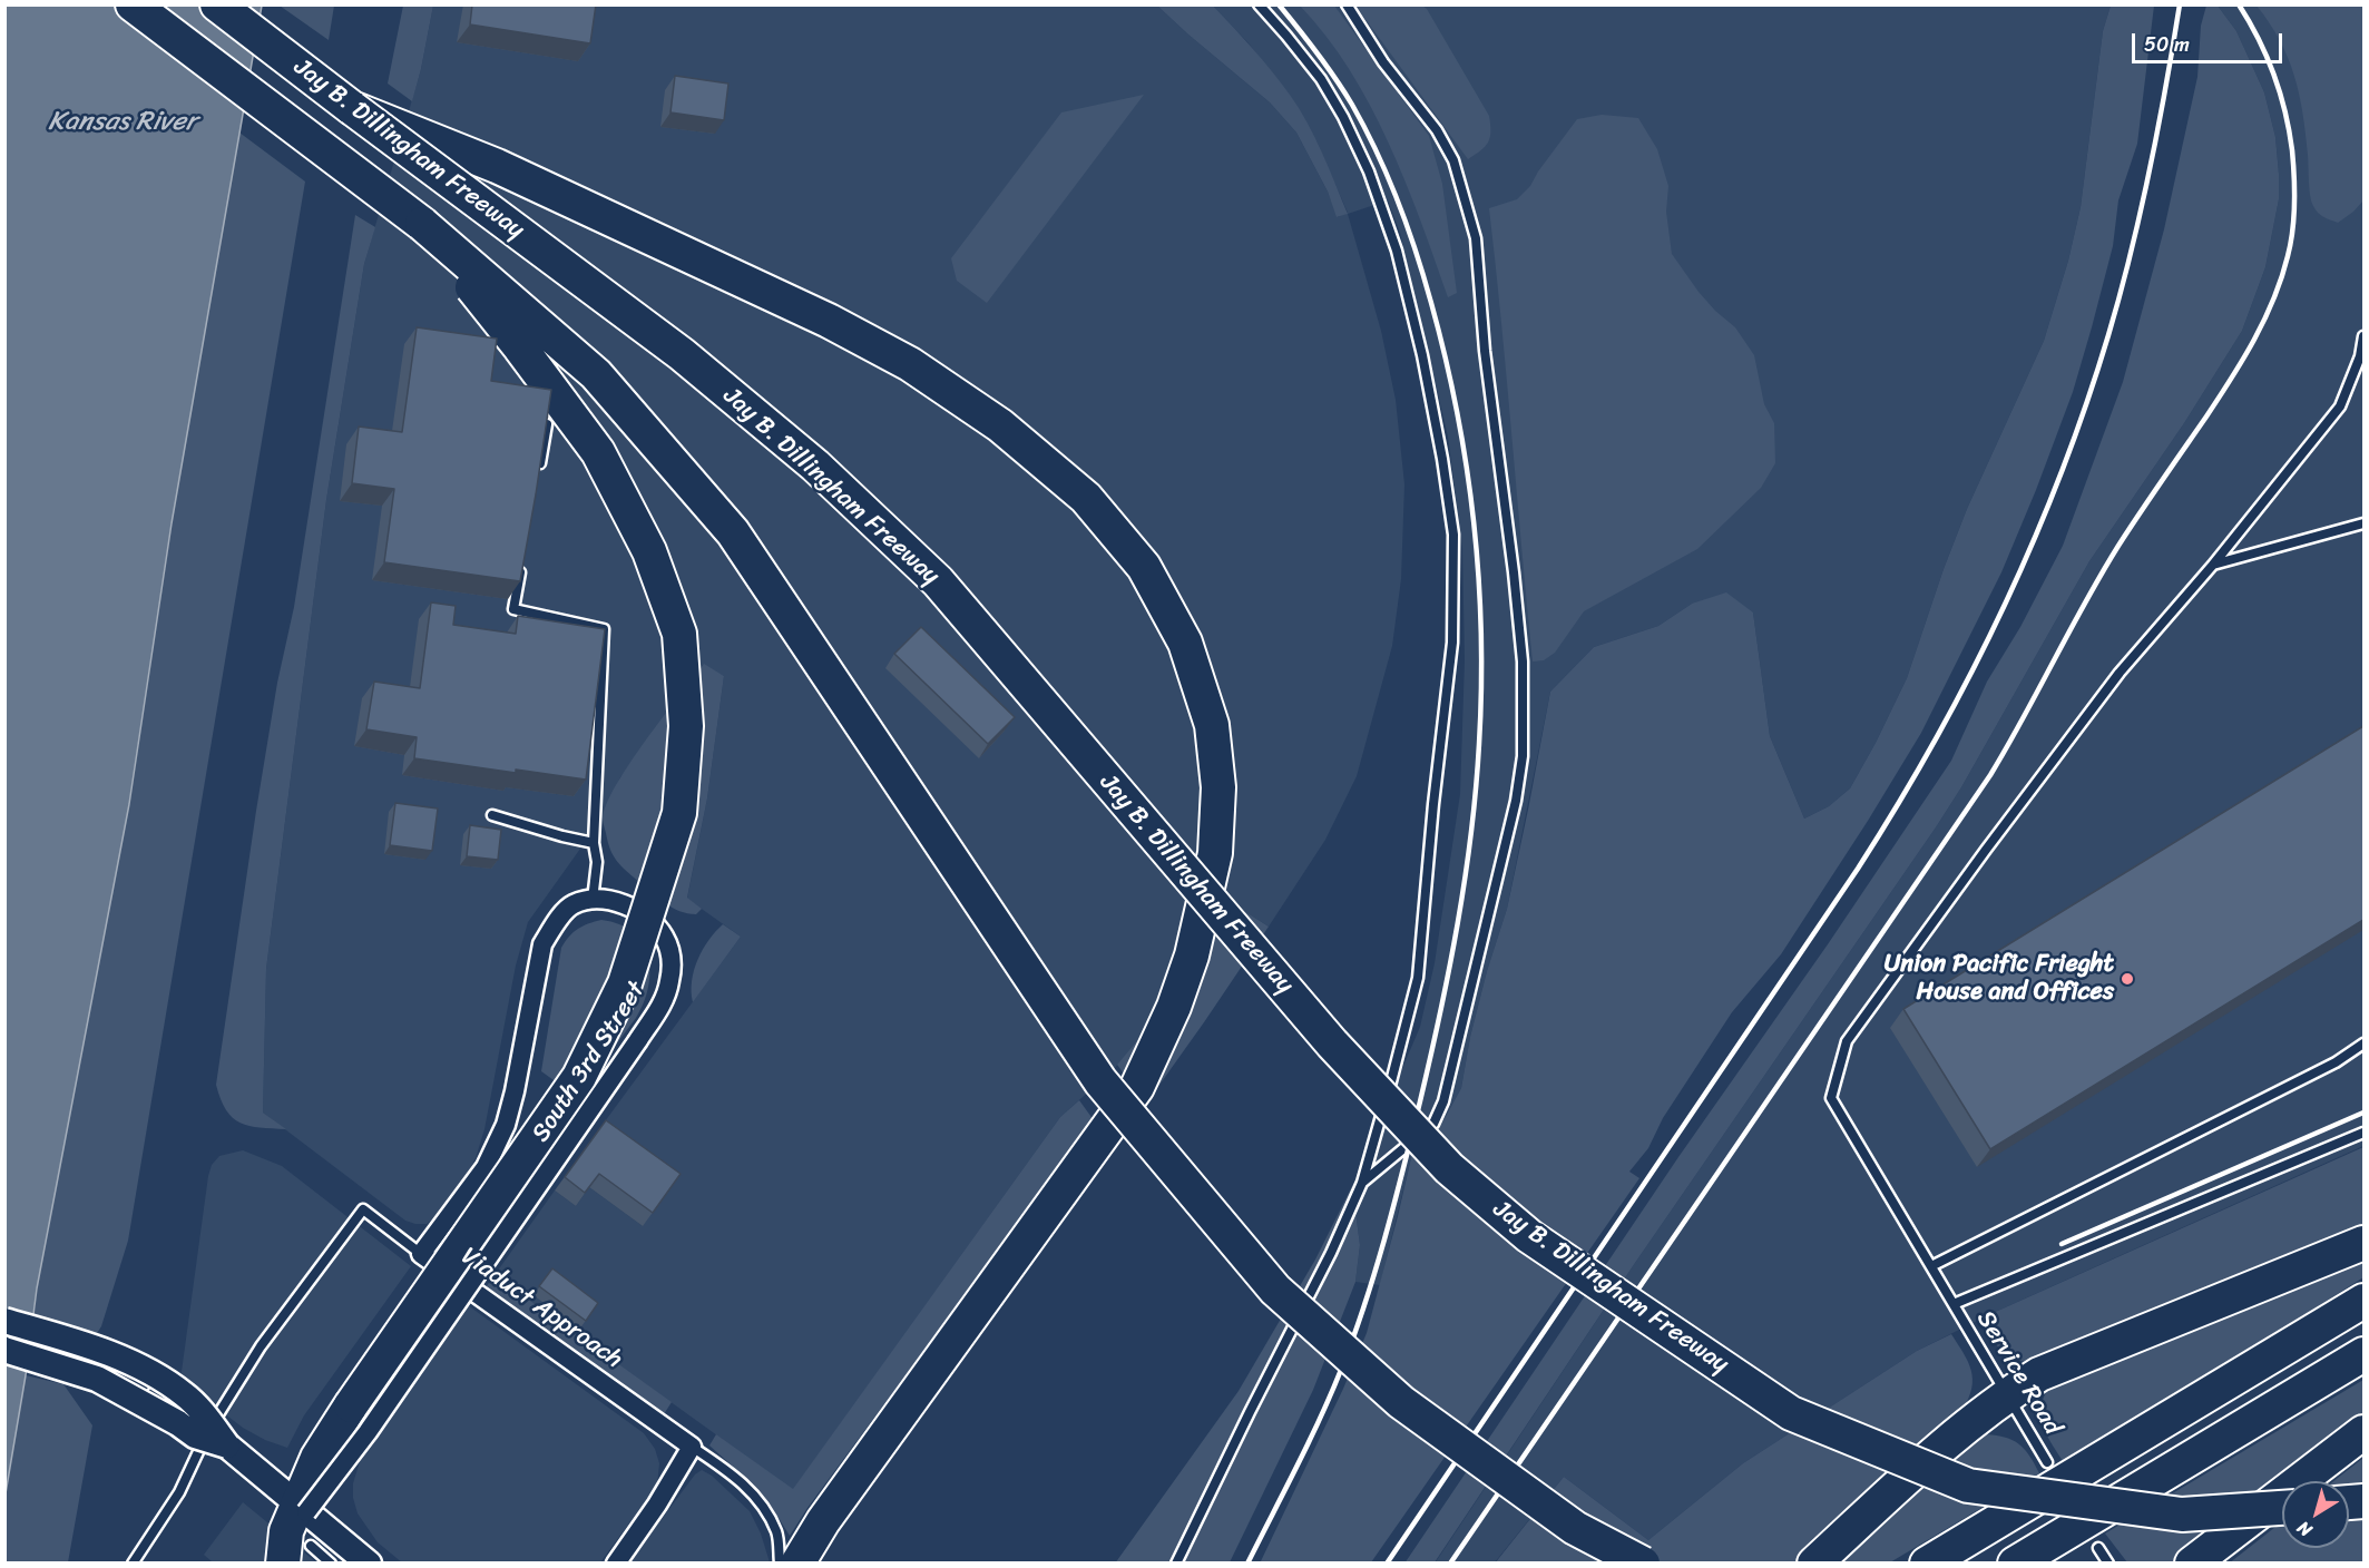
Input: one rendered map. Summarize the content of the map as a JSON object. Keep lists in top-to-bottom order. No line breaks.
{"streets":{"highway":["Jay B. Dillingham Freeway"],"street":["South 3rd Street","Viaduct Approach"],"lane":["Service Road"]},"crossings":[["South 3rd Street","Viaduct Approach"]],"water":["Kansas River"],"places":["Union Pacific Frieght House and Offices"],"scale_bar":"50 m","north":"bottom left"}
